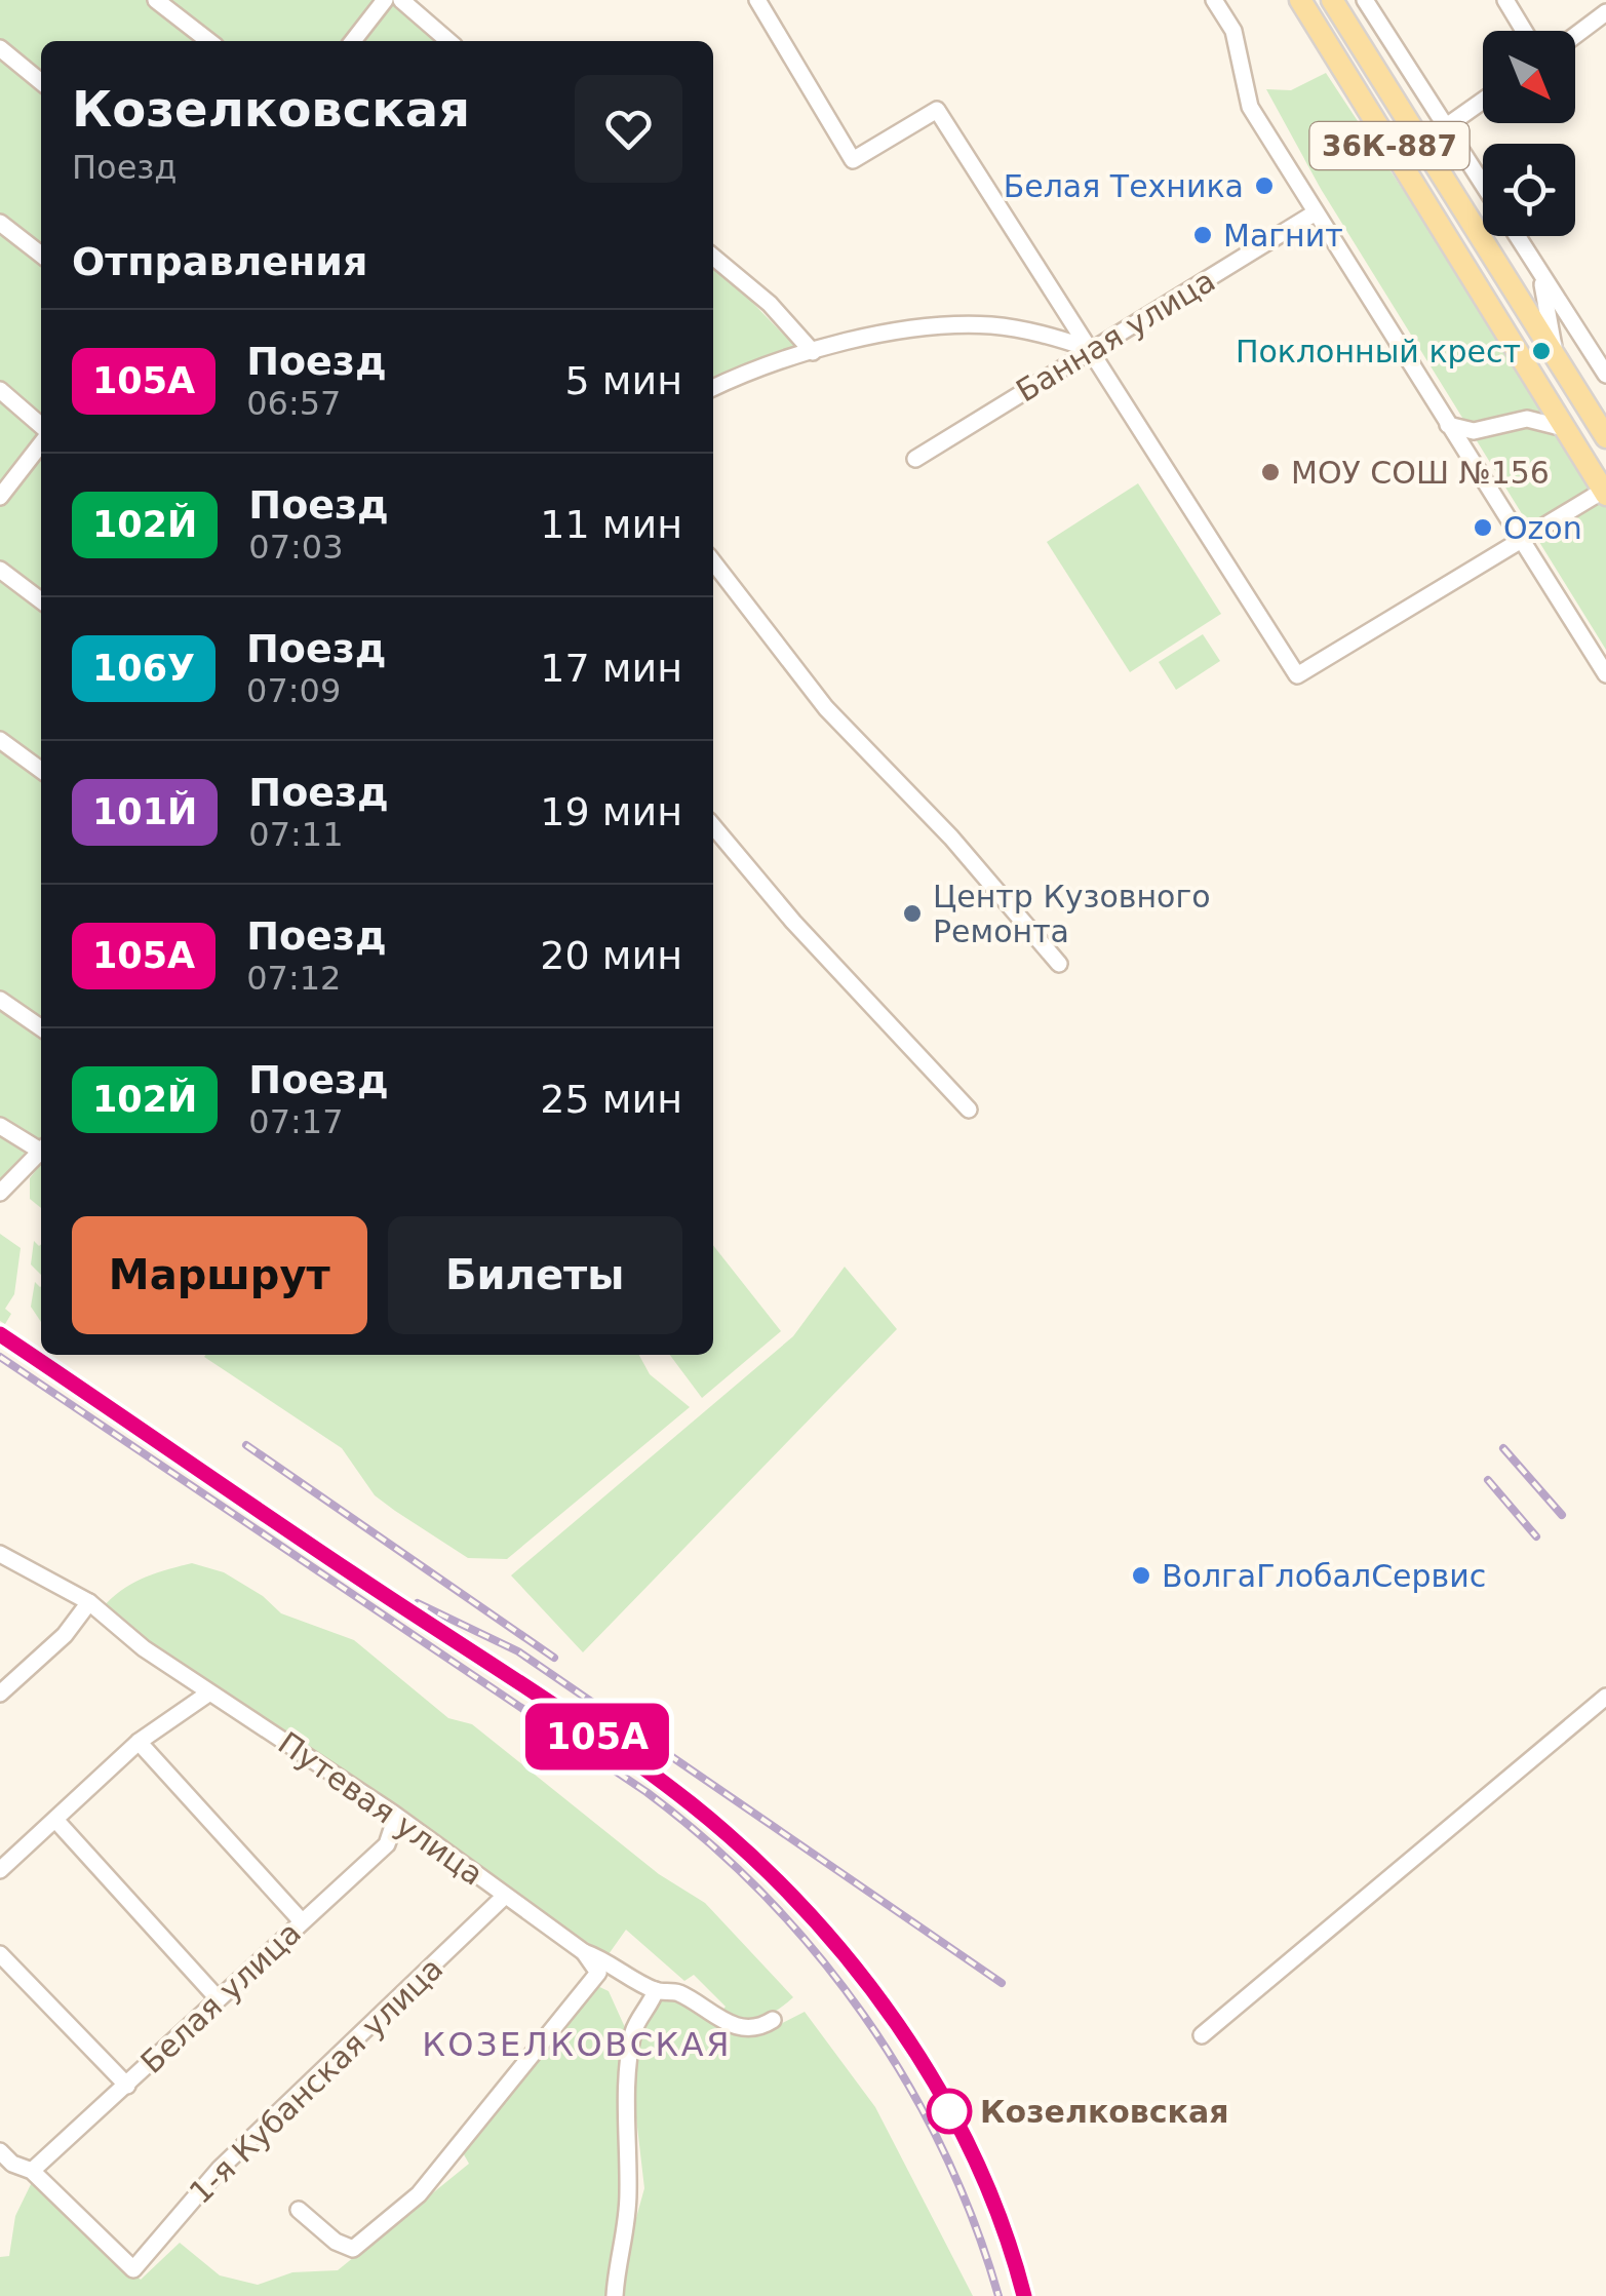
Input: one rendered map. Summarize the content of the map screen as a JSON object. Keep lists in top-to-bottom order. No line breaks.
{"streets":{"main road":["36К-887"],"street":["Банная улица","Путевая улица","Белая улица","1-я Кубанская улица"]},"crossings":[["Путевая улица","Белая улица"],["Путевая улица","1-я Кубанская улица"],["Белая улица","1-я Кубанская улица"]],"districts":["КОЗЕЛКОВСКАЯ"],"places":["Белая Техника","Магнит","Поклонный крест","МОУ СОШ №156","Ozon","Центр Кузовного Ремонта","ВолгаГлобалСервис","Козелковская"],"north":"bottom right","page":{"on_map":"105А","heading":[["Козелковская","Поезд"],"Отправления"],"list":[{"mark":"105А","name":"Поезд","note":"06:57","value":"5 мин"},{"mark":"102Й","name":"Поезд","note":"07:03","value":"11 мин"},{"mark":"106У","name":"Поезд","note":"07:09","value":"17 мин"},{"mark":"101Й","name":"Поезд","note":"07:11","value":"19 мин"},{"mark":"105А","name":"Поезд","note":"07:12","value":"20 мин"},{"mark":"102Й","name":"Поезд","note":"07:17","value":"25 мин"}],"buttons":["Маршрут","Билеты"]}}
